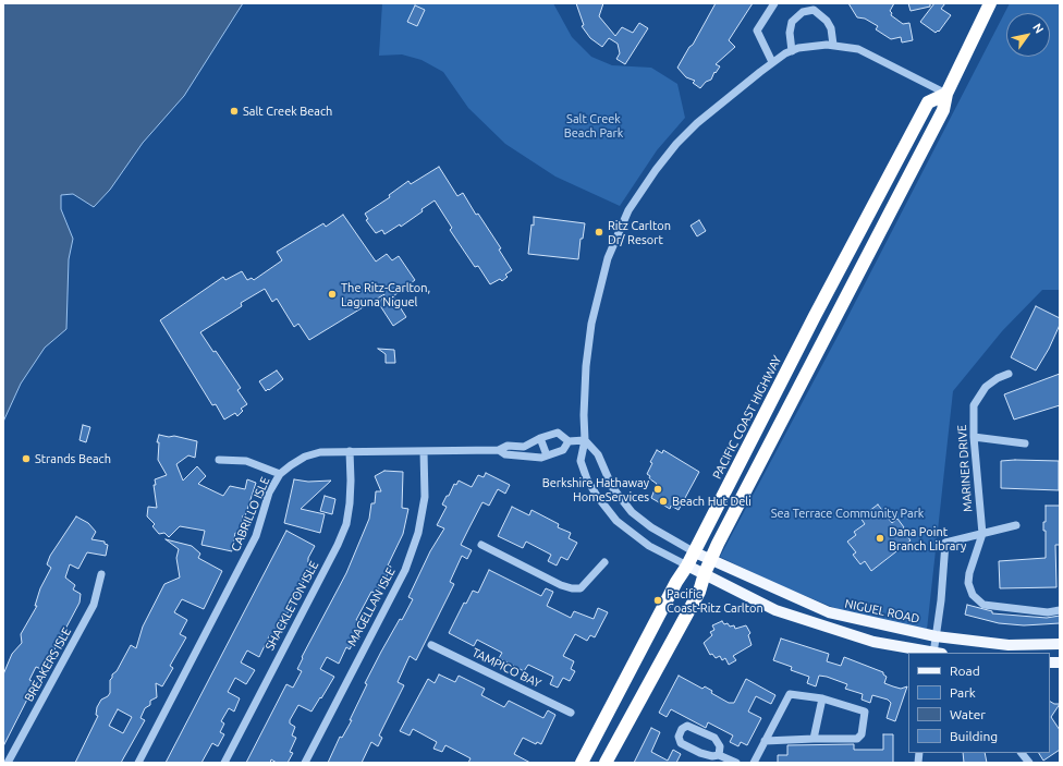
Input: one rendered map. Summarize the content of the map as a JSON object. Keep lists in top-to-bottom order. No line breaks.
{"streets":{"highway":["PACIFIC COAST HIGHWAY"],"main road":["NIGUEL ROAD"],"street":["MARINER DRIVE","CABRILLO ISLE","SHACKLETON ISLE","MAGELLAN ISLE","BREAKERS ISLE","TAMPICO BAY"]},"crossings":[["PACIFIC COAST HIGHWAY","NIGUEL ROAD"],["CABRILLO ISLE","SHACKLETON ISLE"],["CABRILLO ISLE","MAGELLAN ISLE"]],"parks":["Salt Creek Beach Park","Sea Terrace Community Park"],"places":["Salt Creek Beach","Ritz Carlton Dr/ Resort","The Ritz-Carlton, Laguna Niguel","Strands Beach","Berkshire Hathaway HomeServices","Beach Hut Deli","Dana Point Branch Library","Pacific Coast-Ritz Carlton"],"legend":["Road","Park","Water","Building"],"north":"top right"}
